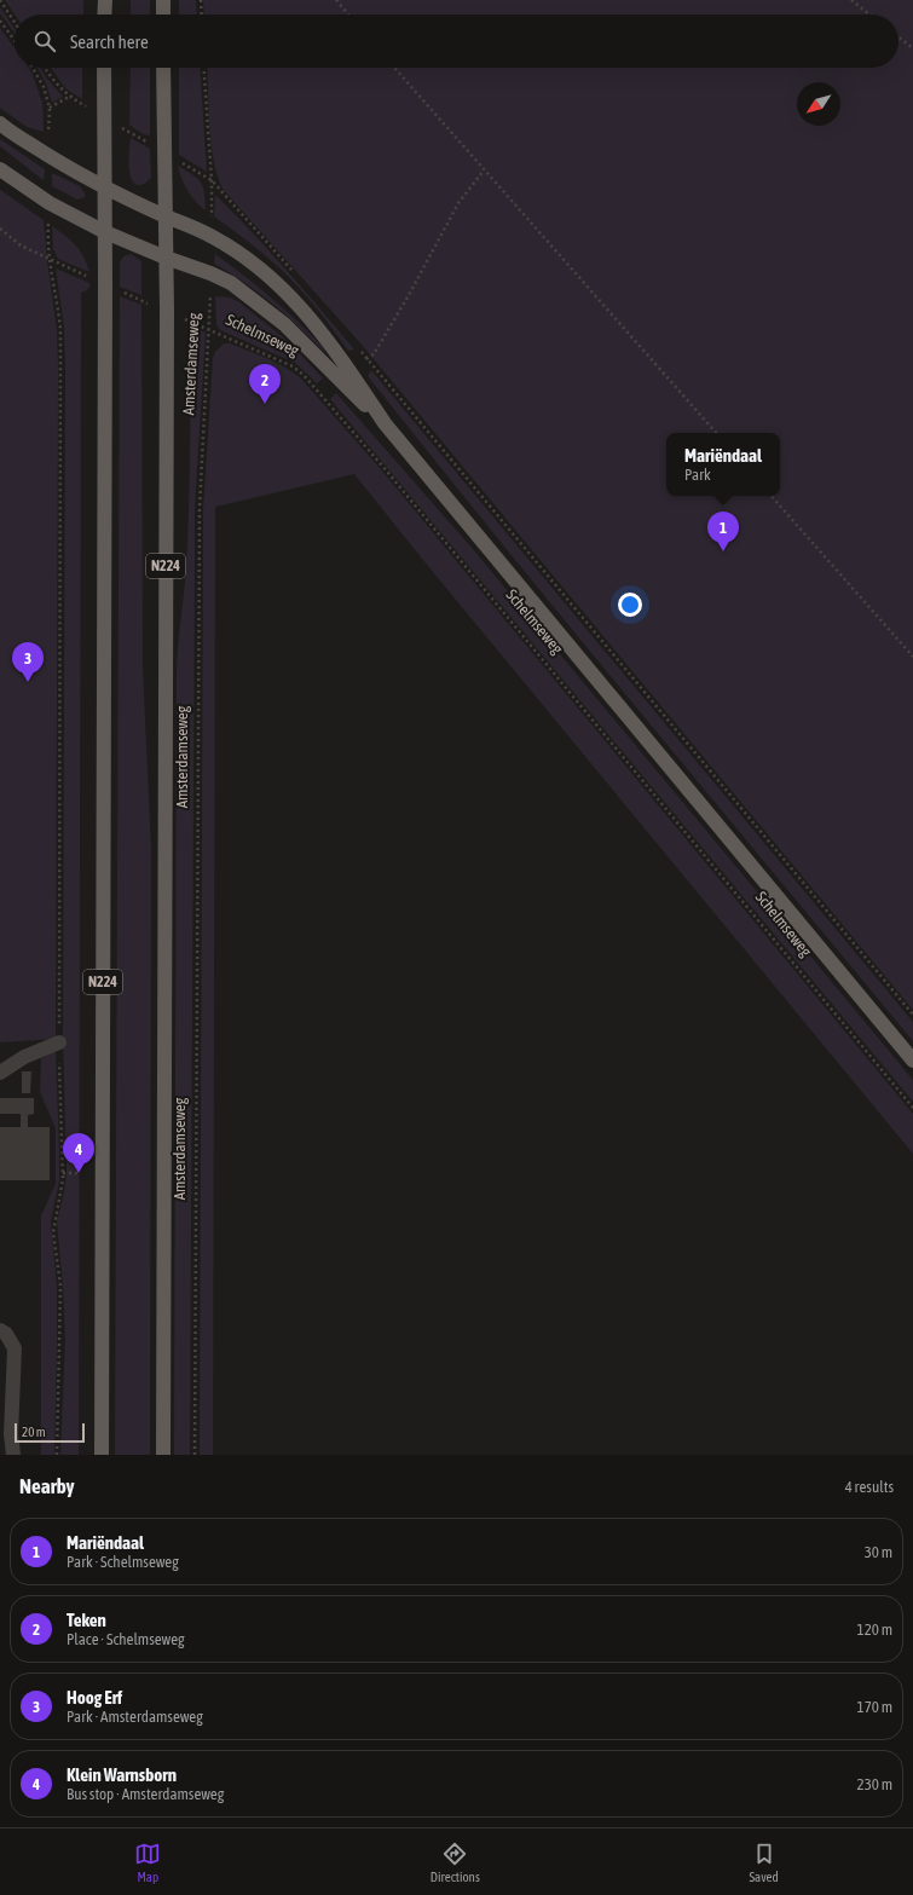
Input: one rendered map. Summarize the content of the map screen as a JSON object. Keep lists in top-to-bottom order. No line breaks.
{"streets":{"main road":["Schelmseweg","Amsterdamseweg","N224"]},"crossings":[["Schelmseweg","Amsterdamseweg"],["Schelmseweg","N224"]],"scale_bar":"20 m","north":"bottom left","page":{"search":"Search here","pins":["2","1","3","4"],"popup":["Mariëndaal","Park"],"scale":"20 m","heading":["Nearby","4 results"],"list":[{"mark":"1","name":"Mariëndaal","note":"Park · Schelmseweg","value":"30 m"},{"mark":"2","name":"Teken","note":"Place · Schelmseweg","value":"120 m"},{"mark":"3","name":"Hoog Erf","note":"Park · Amsterdamseweg","value":"170 m"},{"mark":"4","name":"Klein Warnsborn","note":"Bus stop · Amsterdamseweg","value":"230 m"}],"nav":["Map","Directions","Saved"]}}
